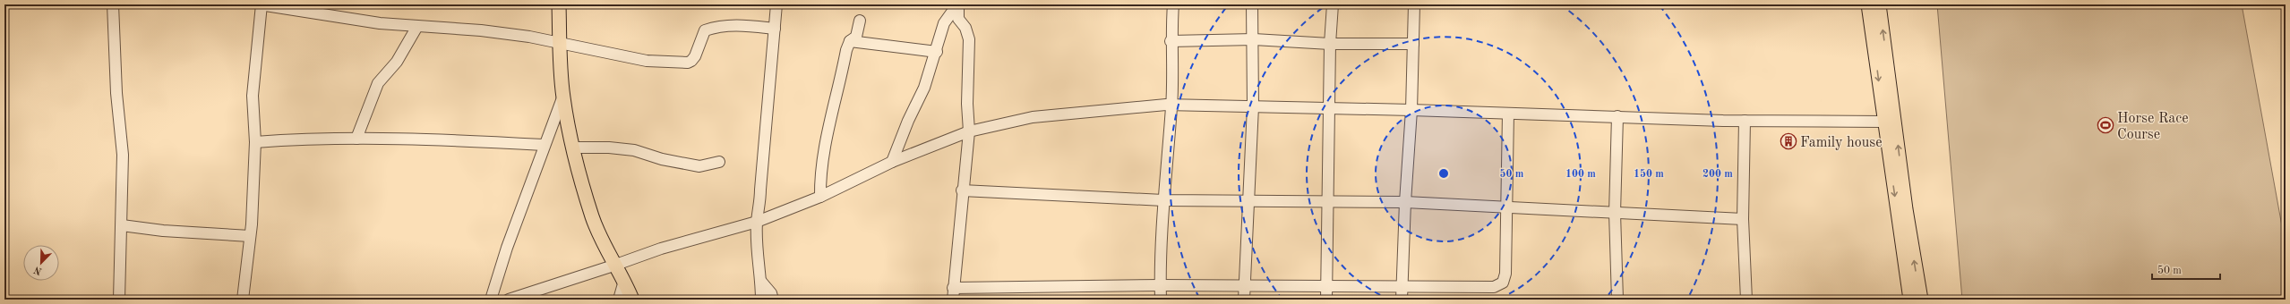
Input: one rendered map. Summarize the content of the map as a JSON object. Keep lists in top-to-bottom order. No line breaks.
{"places":{"sports":["Horse Race Course"],"building":["Family house"]},"scale_bar":"50 m","north":"bottom left","rings":["50 m","100 m","150 m","200 m"]}
